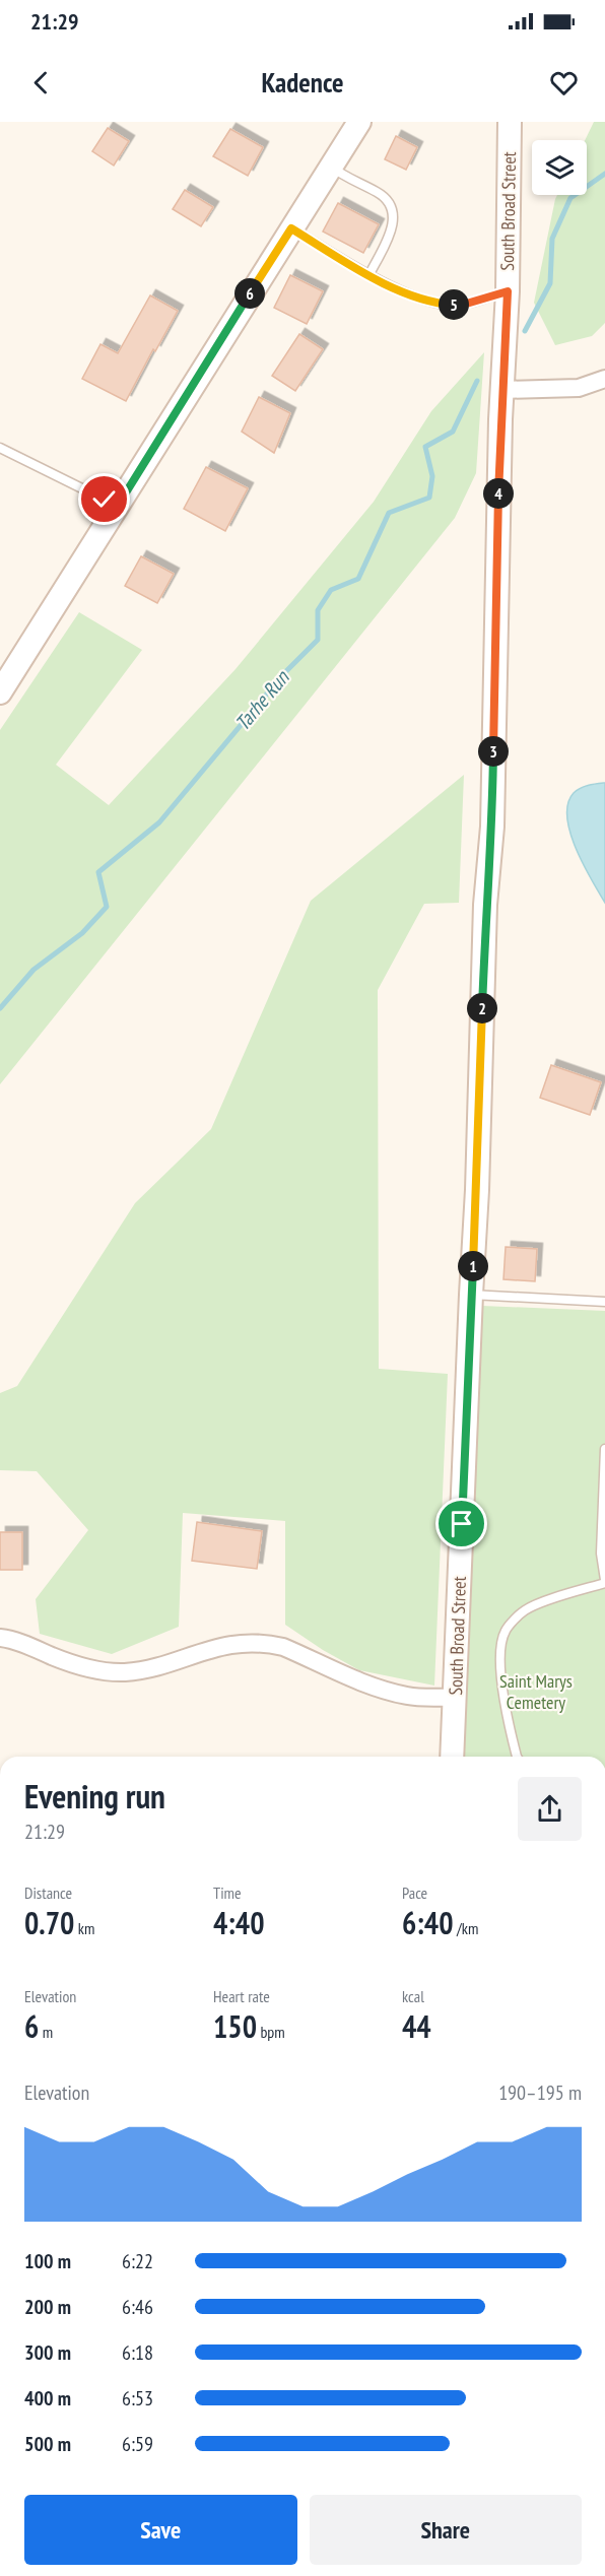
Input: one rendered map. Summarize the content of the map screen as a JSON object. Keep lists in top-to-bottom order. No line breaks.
{"streets":{"street":["South Broad Street"]},"water":["Tarhe Run"],"parks":["Saint Marys Cemetery"],"page":{"status":"21:29","header":"Kadence","pins":["6","5","4","3","2","1"],"heading":["Evening run","21:29"],"stats":[["Distance","0.70 km"],["Time","4:40"],["Pace","6:40 /km"],["Elevation","6 m"],["Heart rate","150 bpm"],["kcal","44"]],"chart":["Elevation","190–195 m"],"list":[{"name":"100 m","note":"6:22"},{"name":"200 m","note":"6:46"},{"name":"300 m","note":"6:18"},{"name":"400 m","note":"6:53"},{"name":"500 m","note":"6:59"}],"buttons":["Save","Share"]}}
